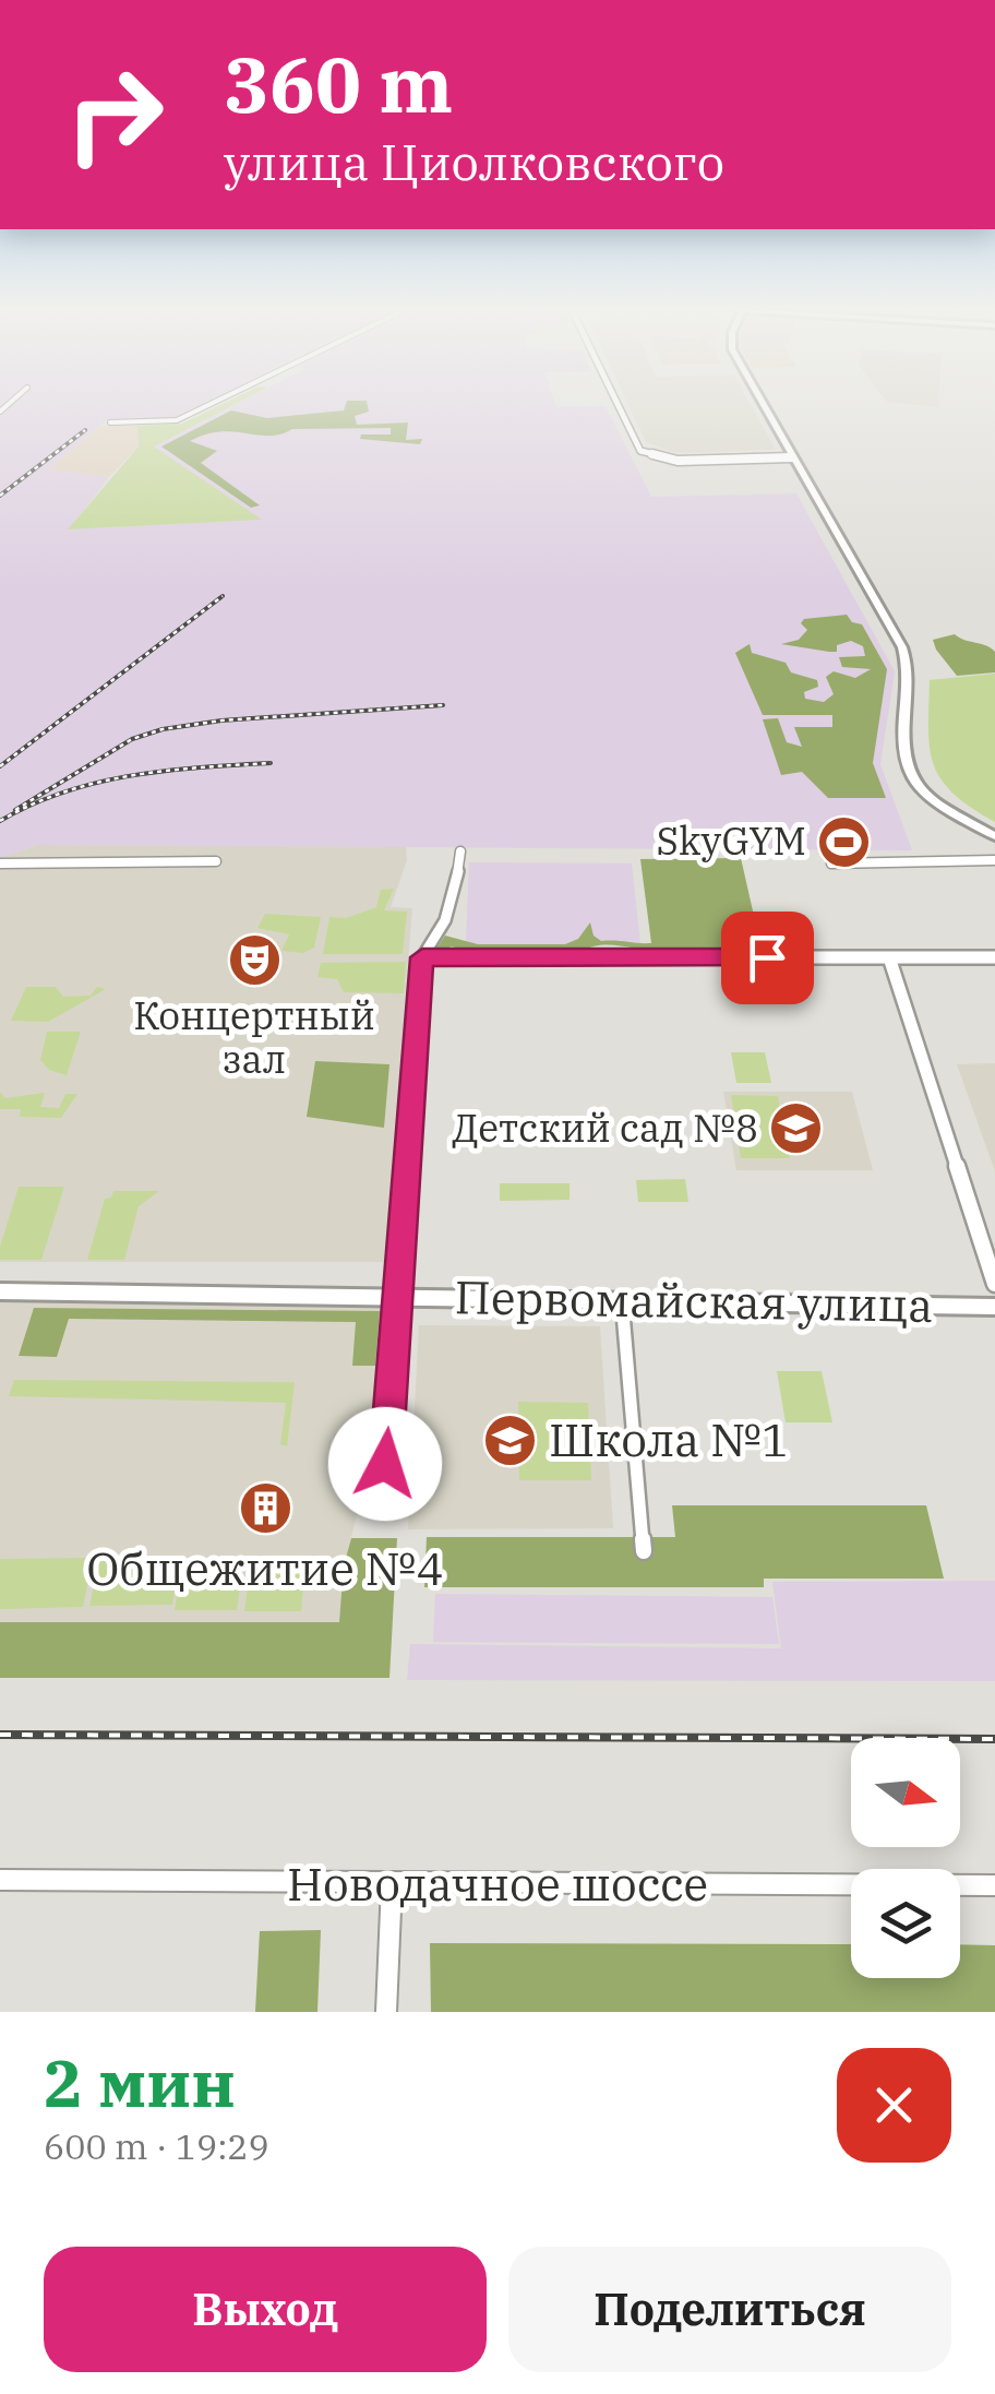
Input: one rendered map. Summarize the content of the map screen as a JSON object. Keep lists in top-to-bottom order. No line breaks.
{"streets":{"main road":["Первомайская улица"],"street":["Новодачное шоссе"]},"places":{"sports":["SkyGYM"],"theatre":["Концертный зал"],"school or university":["Детский сад №8","Школа №1"],"building":["Общежитие №4"]},"north":"right","page":{"turn":["360 m","улица Циолковского"],"heading":["2 мин","600 m · 19:29"],"buttons":["Выход","Поделиться"]}}
